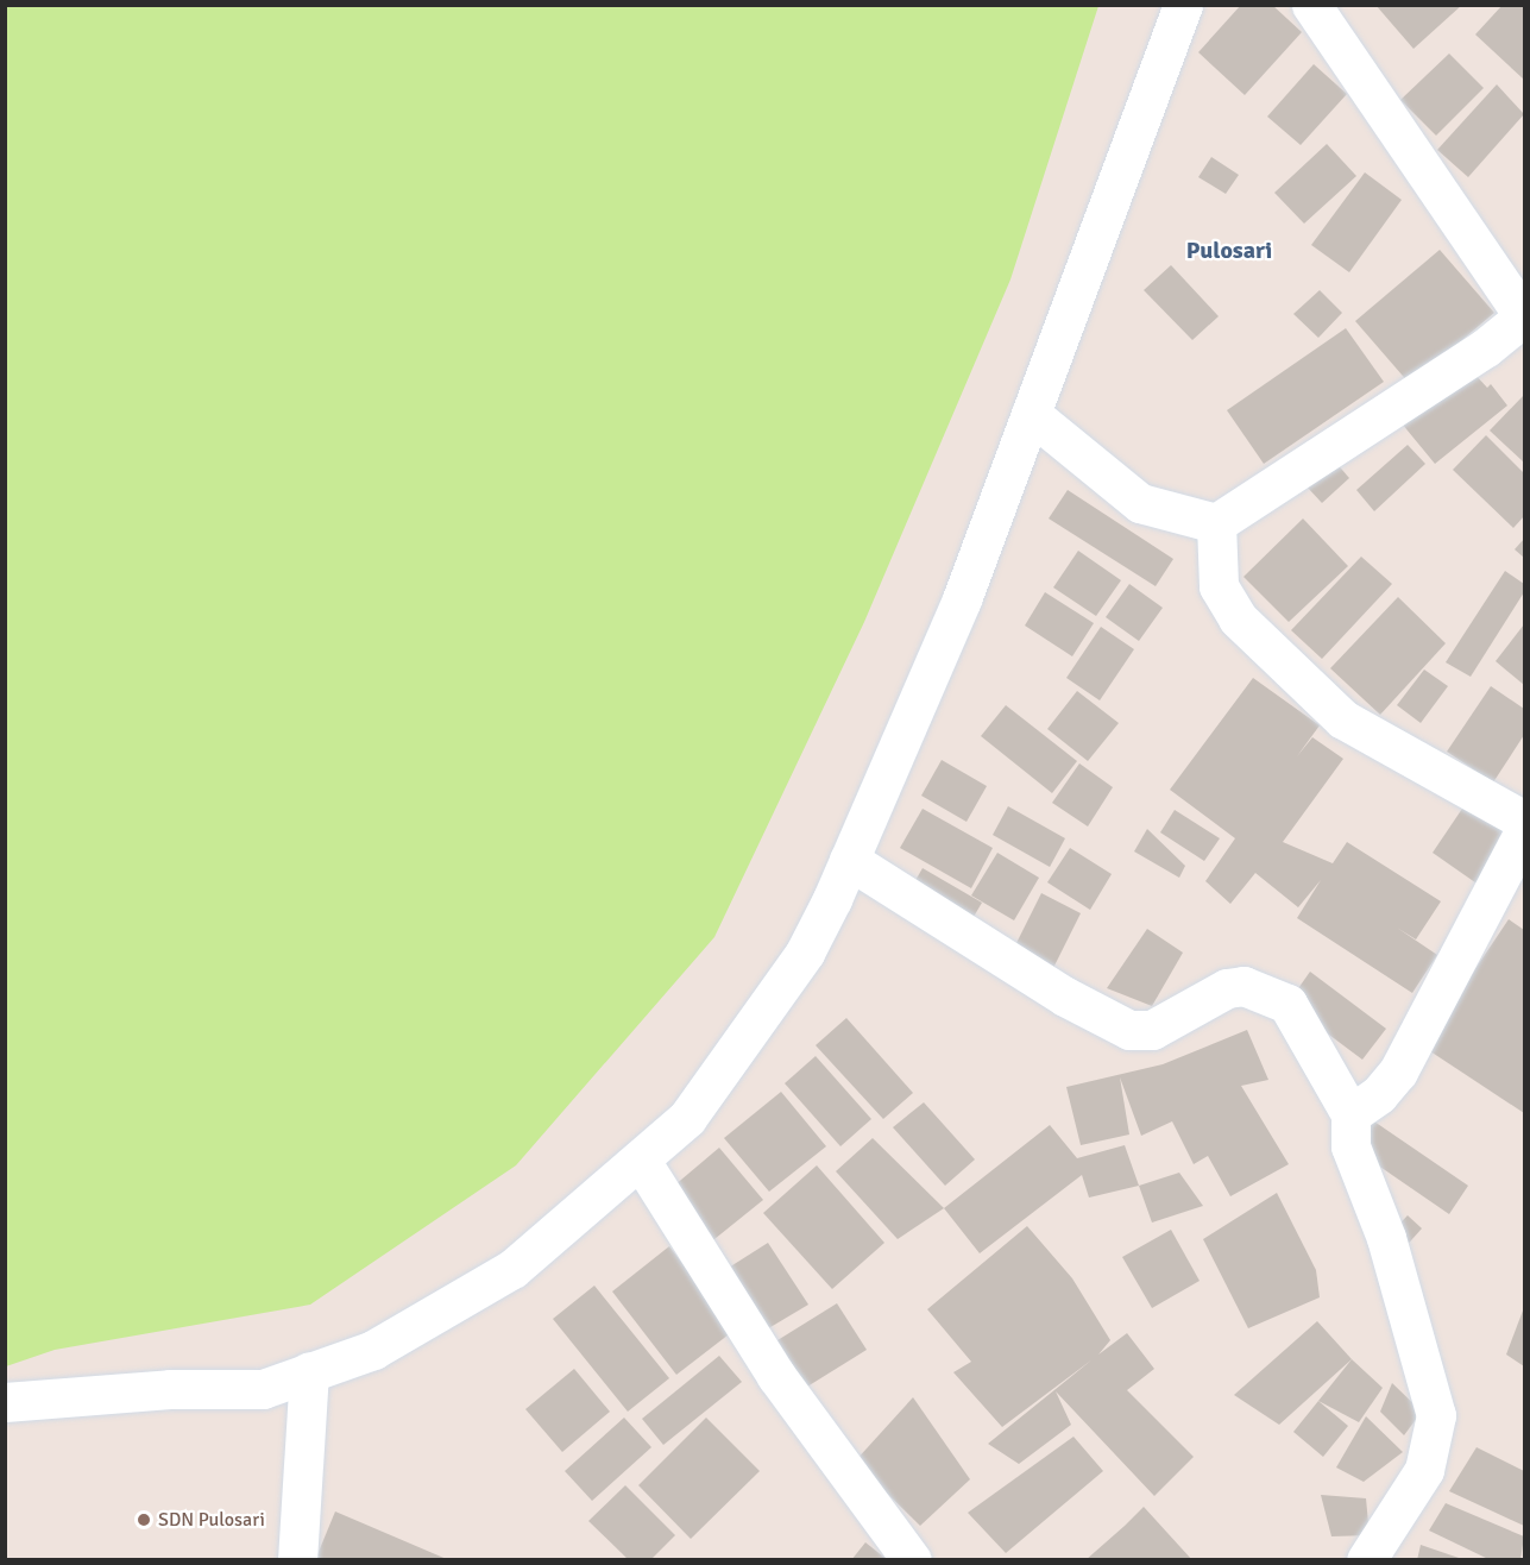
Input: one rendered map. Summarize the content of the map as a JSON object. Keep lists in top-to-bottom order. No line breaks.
{"districts":["Pulosari"],"places":["SDN Pulosari"]}
